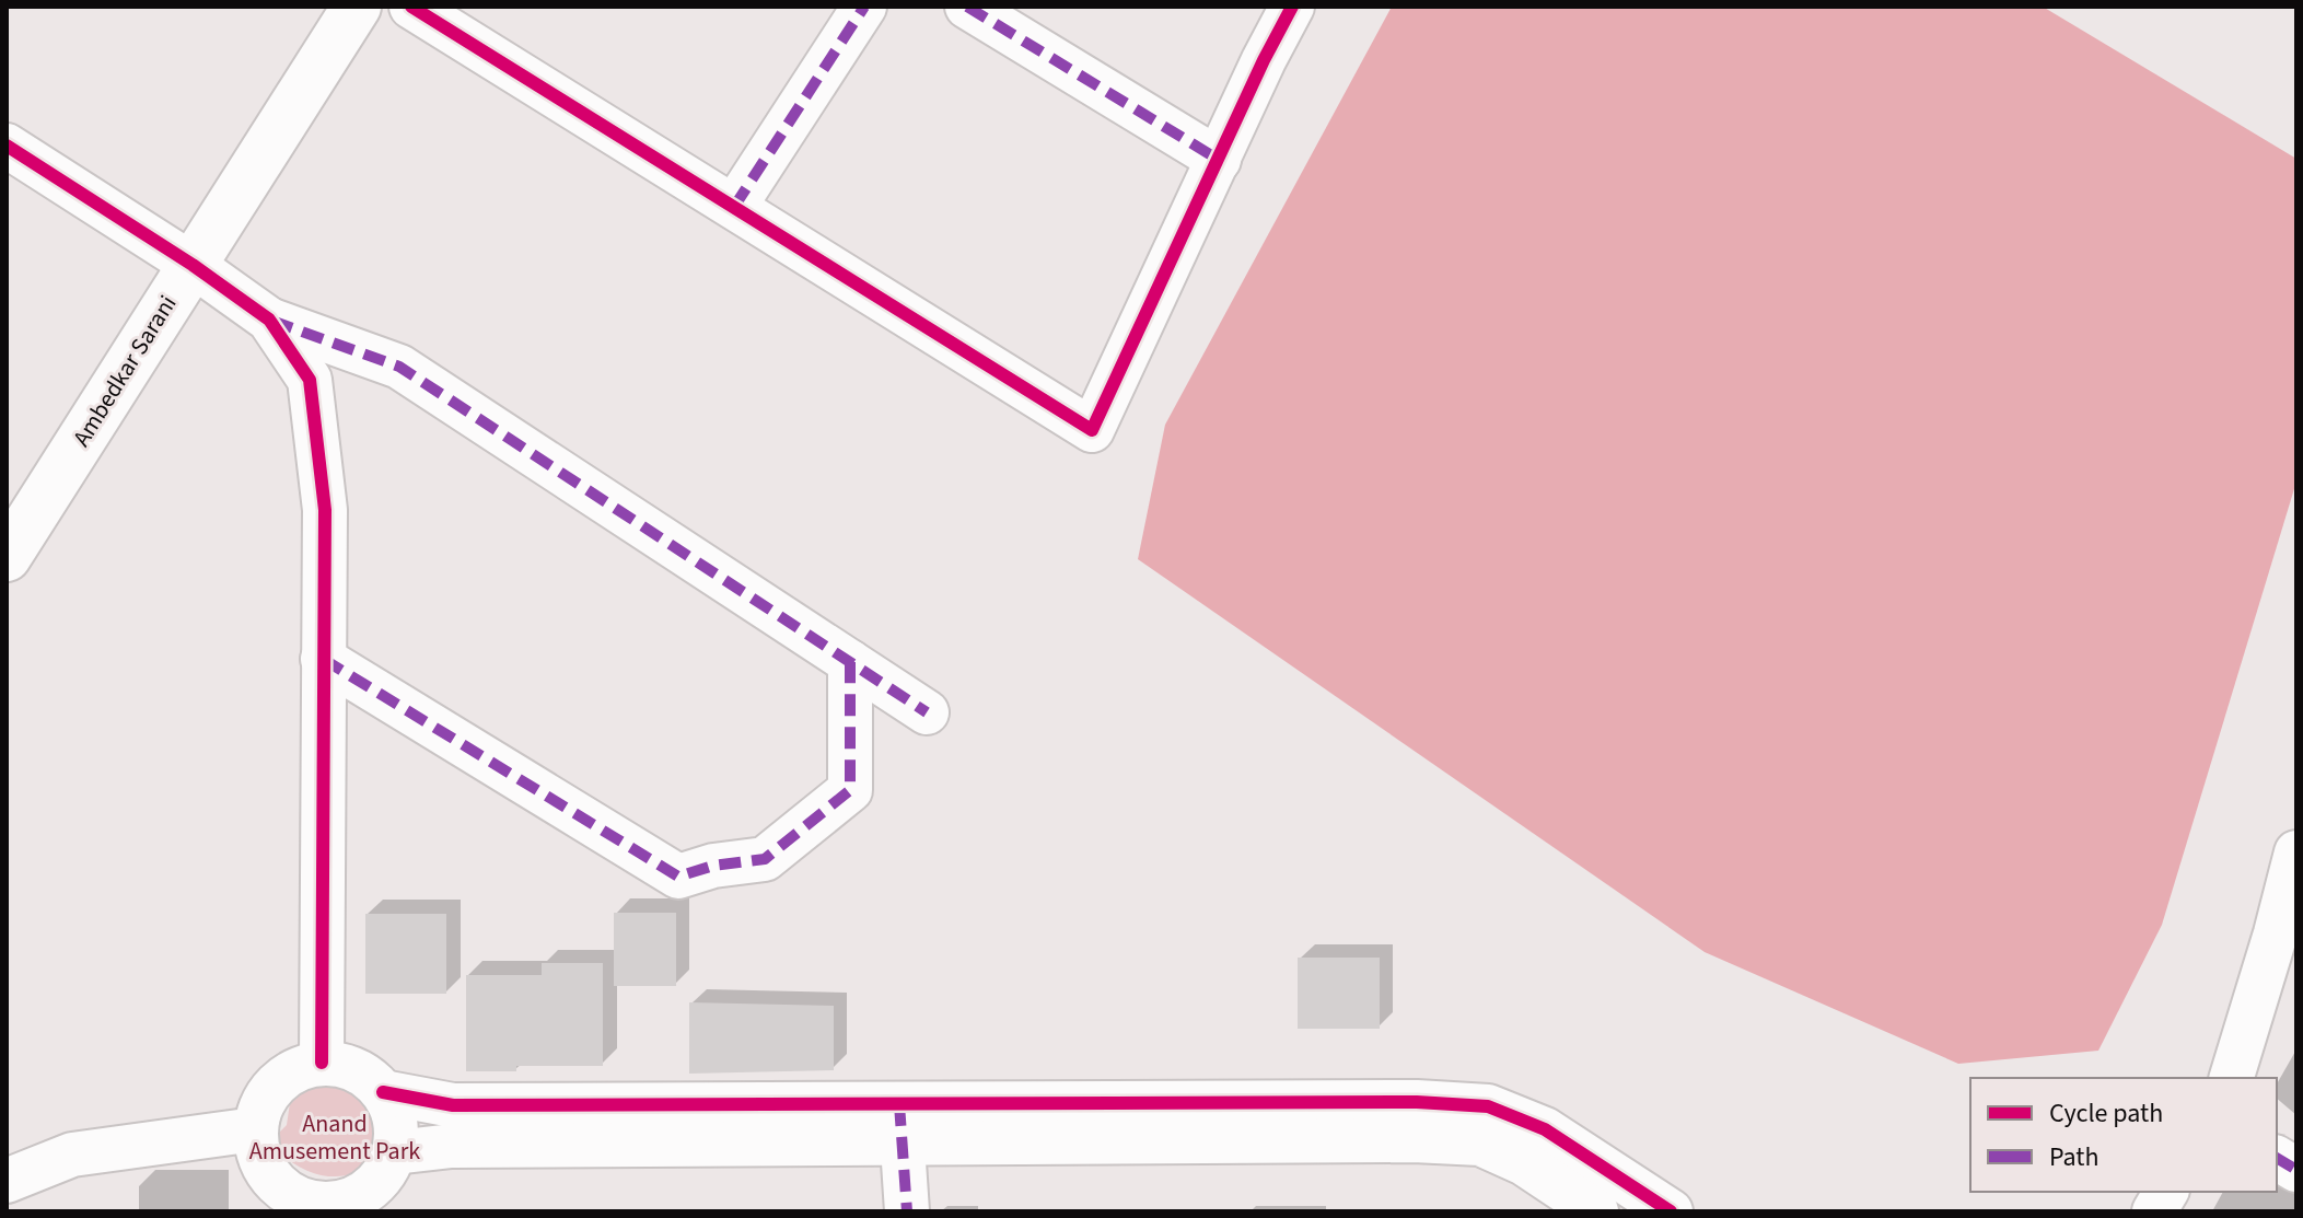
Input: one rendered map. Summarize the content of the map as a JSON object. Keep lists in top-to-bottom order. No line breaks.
{"streets":{"street":["Ambedkar Sarani"]},"parks":["Anand Amusement Park"],"legend":["Cycle path","Path"]}
